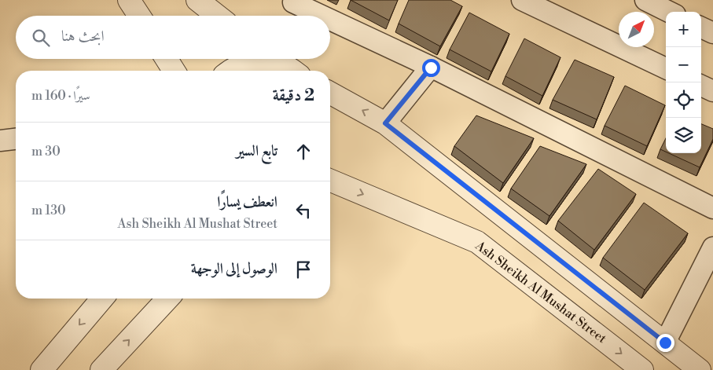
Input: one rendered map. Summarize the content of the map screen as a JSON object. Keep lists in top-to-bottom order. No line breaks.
{"streets":{"street":["Ash Sheikh Al Mushat Street"]},"north":"top right","page":{"map_buttons":["+","−"],"search":"ابحث هنا","heading":["2 دقيقة","سيرًا · 160 m"],"list":[["تابع السير","30 m"],["انعطف يسارًا","Ash Sheikh Al Mushat Street","130 m"],"الوصول إلى الوجهة"]}}
